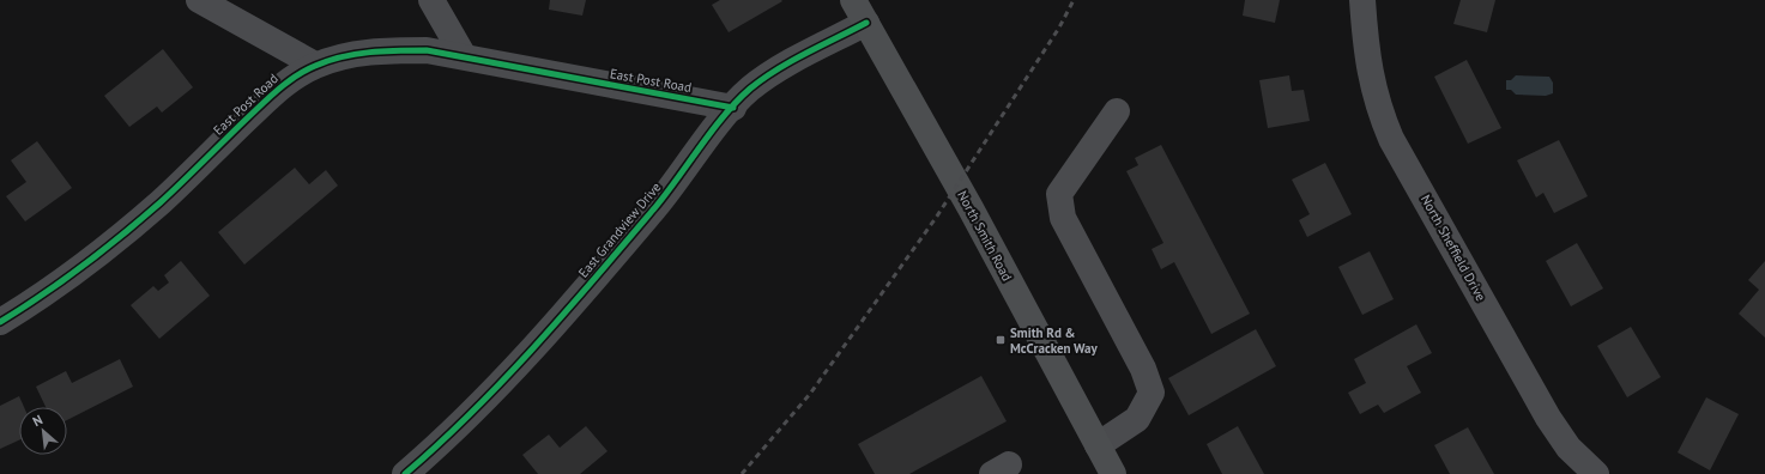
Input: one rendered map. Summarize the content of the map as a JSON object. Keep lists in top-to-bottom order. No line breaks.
{"streets":{"main road":["North Smith Road"],"street":["East Post Road","East Grandview Drive","North Sheffield Drive"]},"crossings":[["East Post Road","East Grandview Drive"],["East Grandview Drive","North Smith Road"]],"places":{"transit":["Smith Rd & McCracken Way"]},"north":"top left"}
